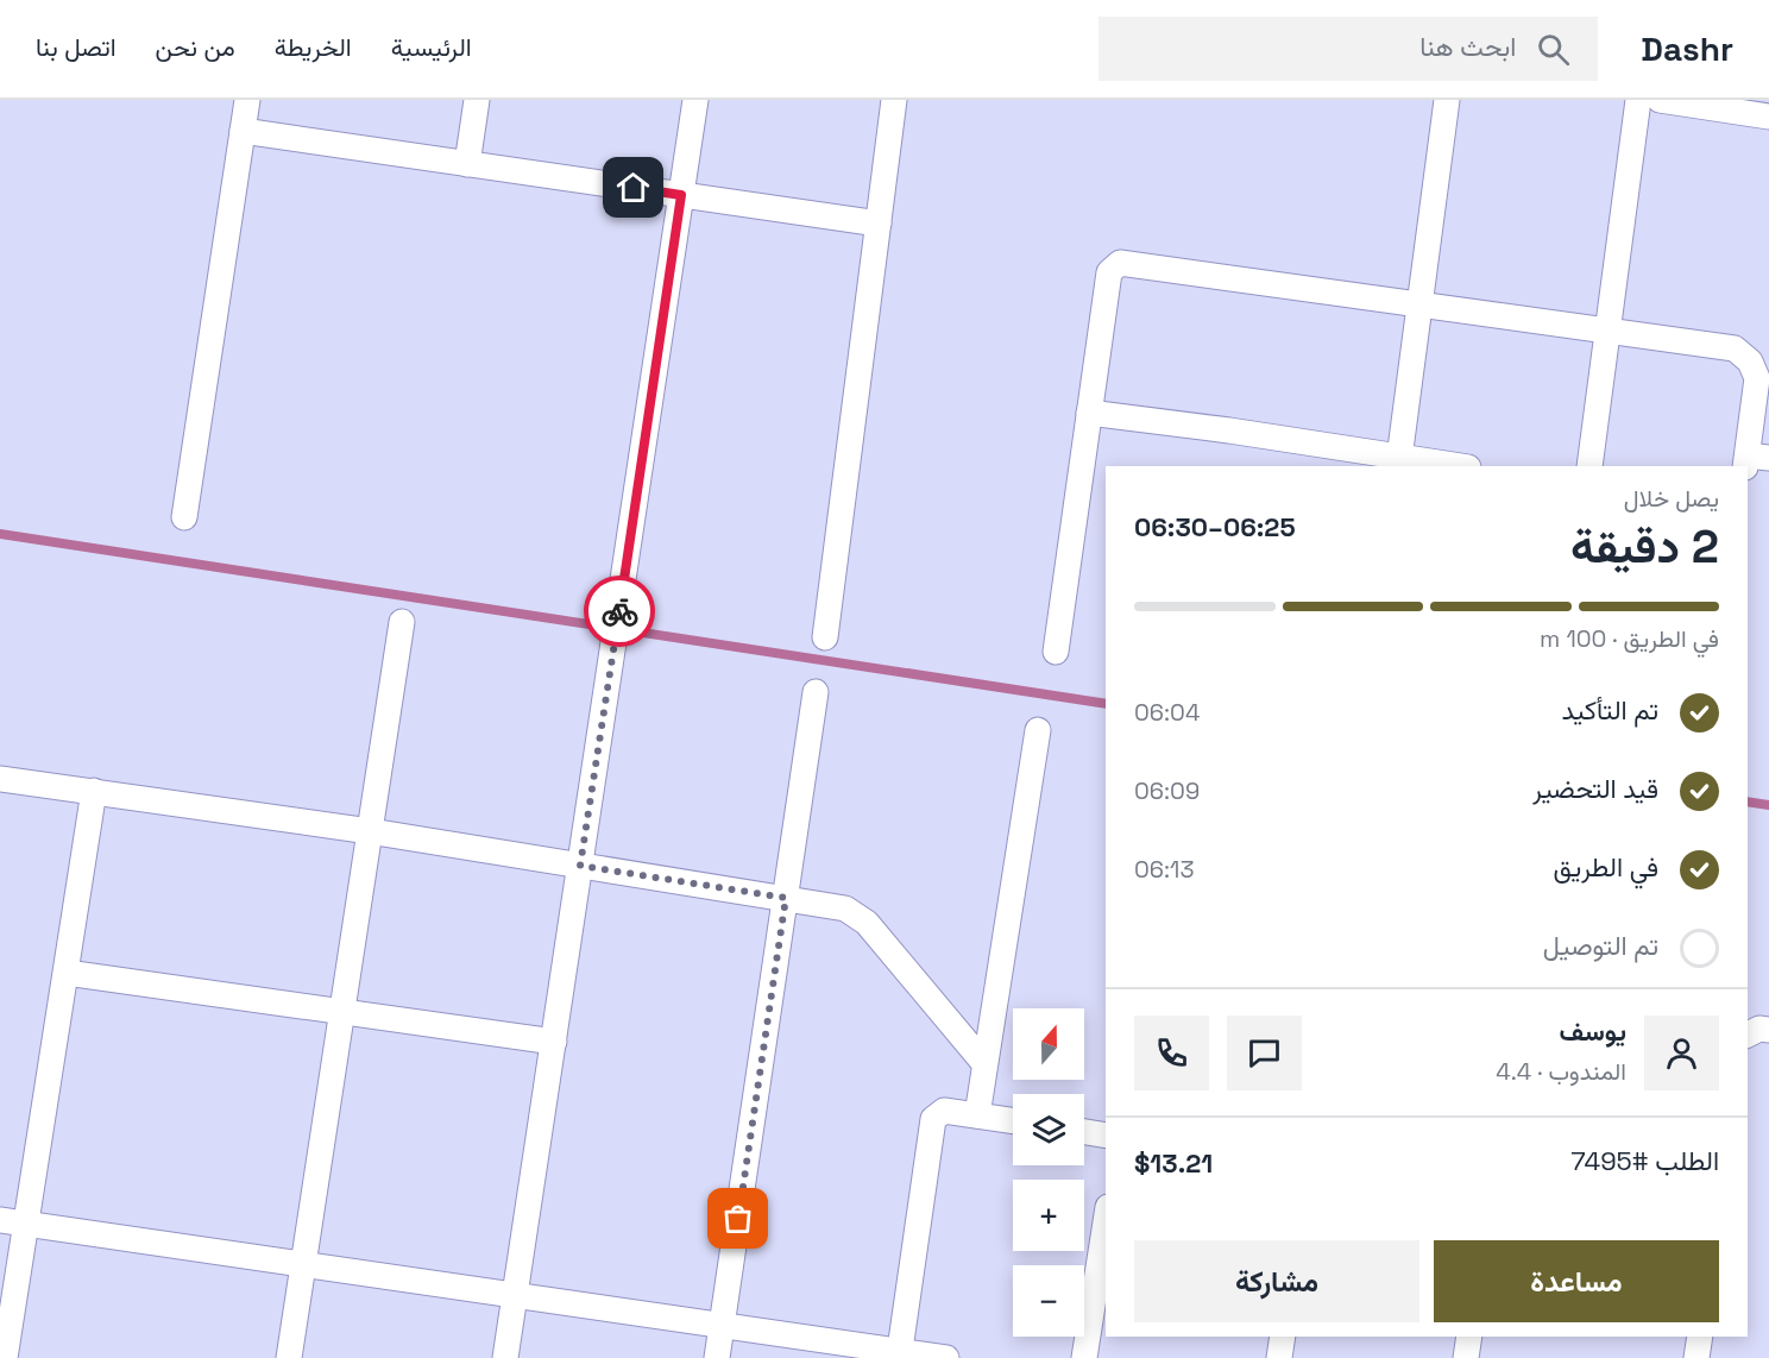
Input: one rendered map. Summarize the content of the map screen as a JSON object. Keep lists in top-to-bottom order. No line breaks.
{"north":"top","page":{"header":"Dashr","search":"ابحث هنا","nav":["الرئيسية","الخريطة","من نحن","اتصل بنا"],"heading":["2 دقيقة","يصل خلال","06:25–06:30"],"panel":["يوسف","المندوب · 4.4","الطلب #7495","$13.21"],"bar":"في الطريق · 100 m","list":[["تم التأكيد","06:04"],["قيد التحضير","06:09"],["في الطريق","06:13"],"تم التوصيل"],"map_buttons":["+","−"],"buttons":["مساعدة","مشاركة"]}}
